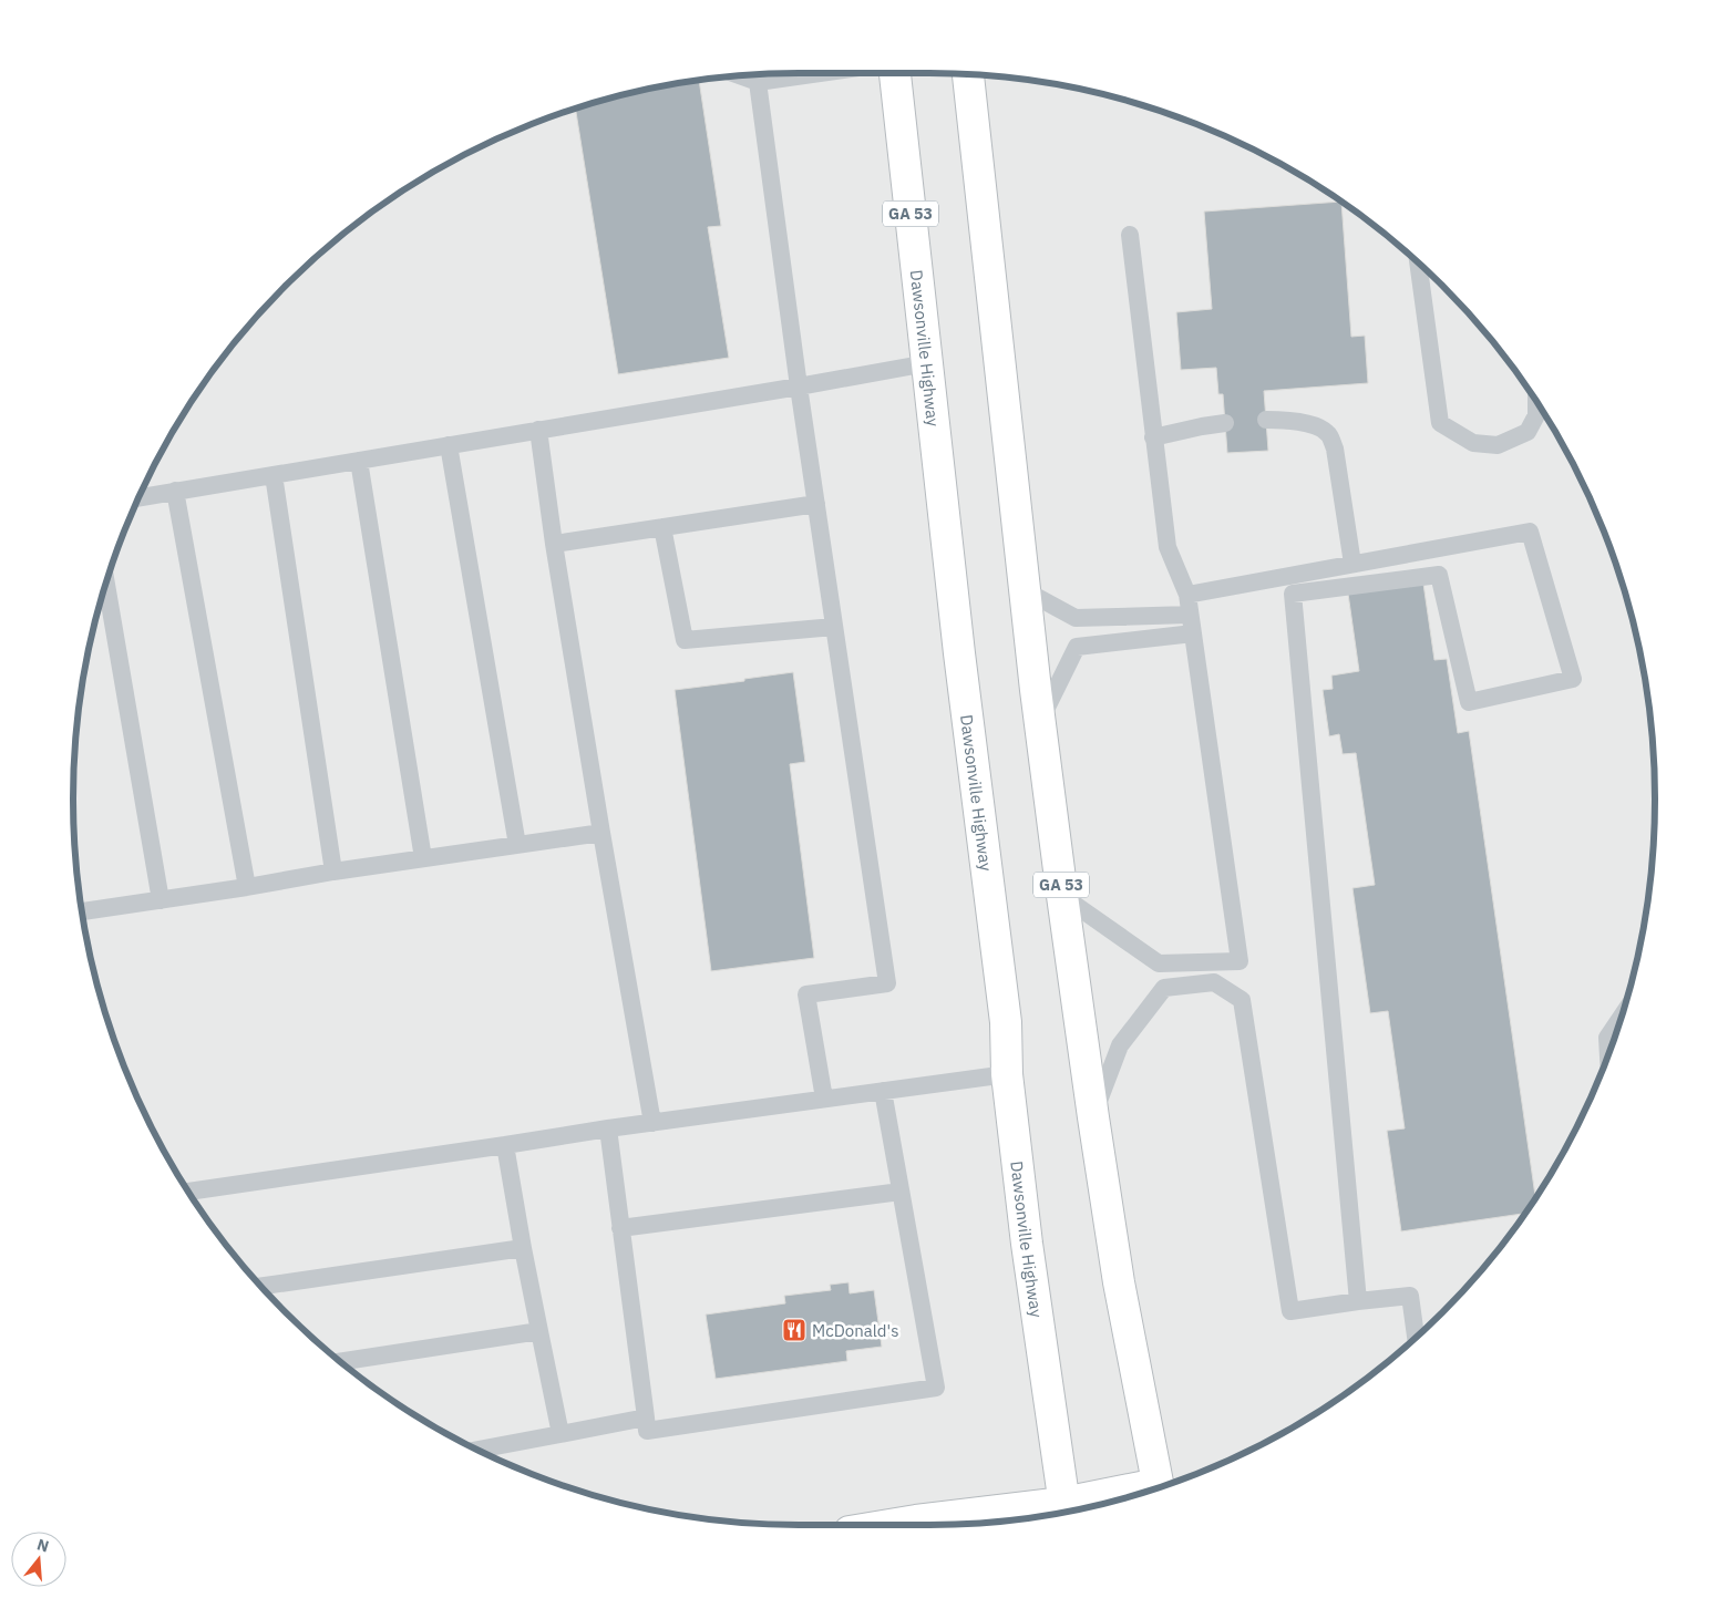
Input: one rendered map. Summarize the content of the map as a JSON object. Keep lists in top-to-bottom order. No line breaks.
{"streets":{"main road":["GA 53","Dawsonville Highway"]},"places":{"restaurant":["McDonald's"]},"north":"top"}
